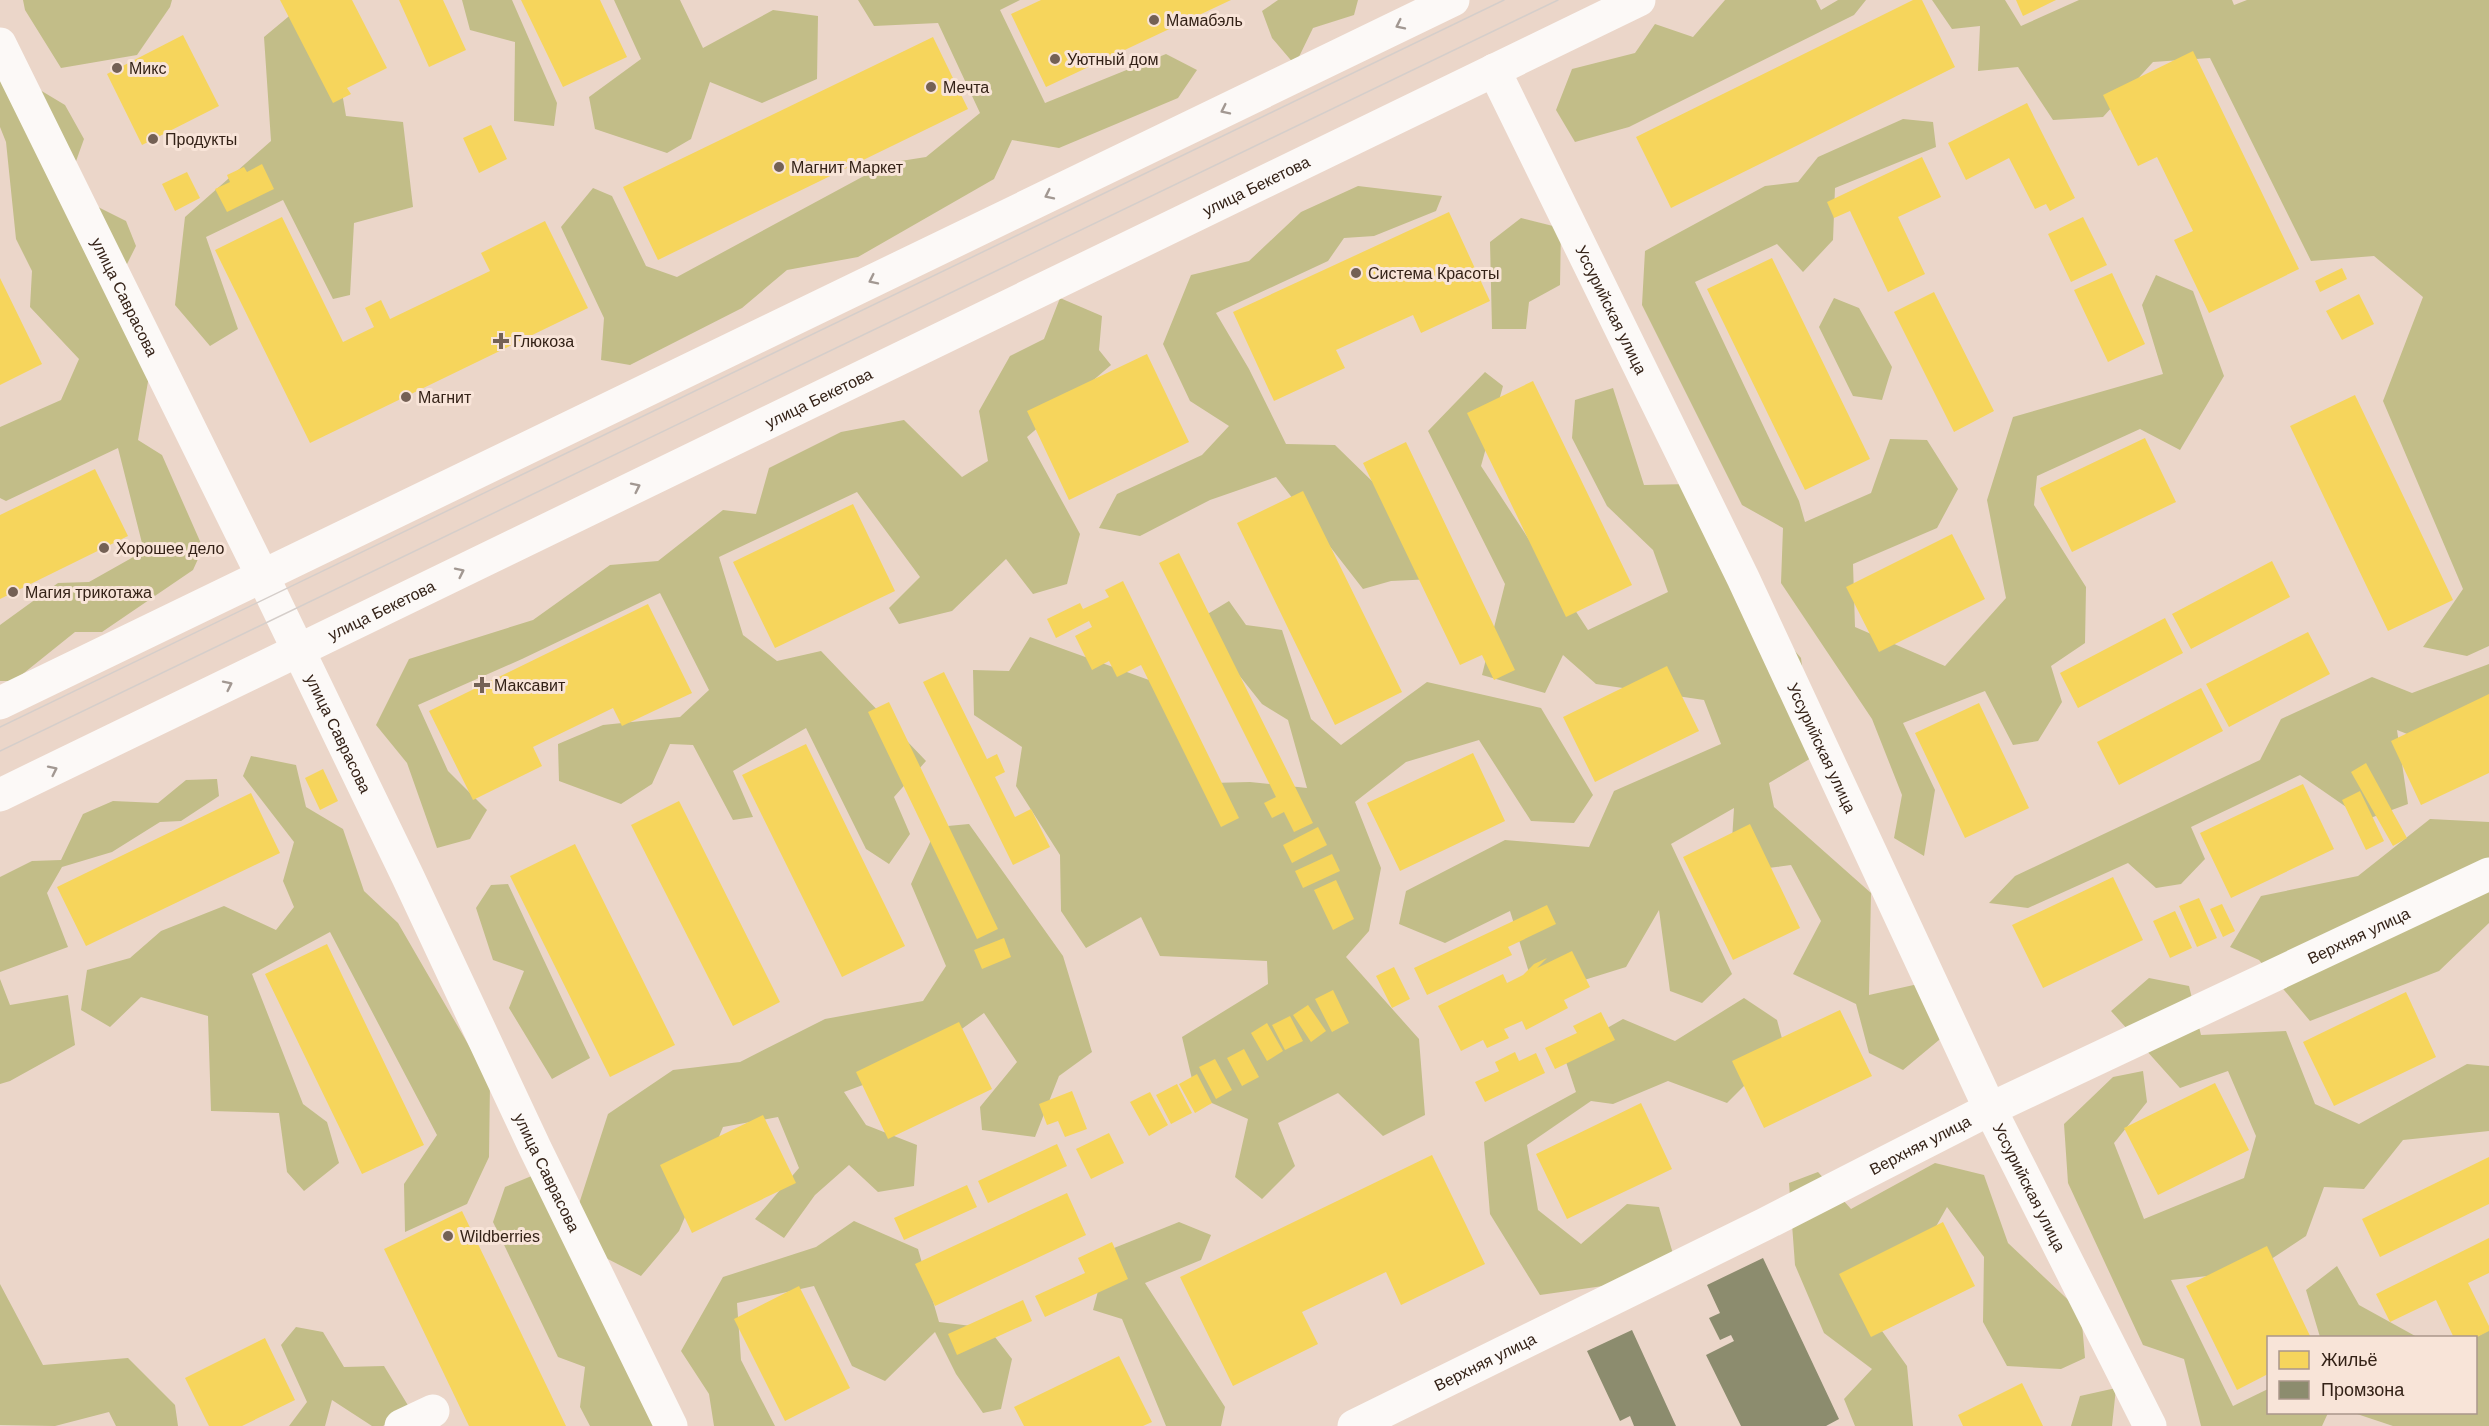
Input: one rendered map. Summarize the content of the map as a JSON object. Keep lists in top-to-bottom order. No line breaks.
{"streets":{"street":["улица Бекетова","улица Саврасова","Уссурийская улица","Верхняя улица"]},"crossings":[["улица Бекетова","улица Саврасова"],["улица Бекетова","Уссурийская улица"],["Уссурийская улица","Верхняя улица"]],"places":{"other":["Мамабэль","Уютный дом","Микс","Мечта","Продукты","Магнит Маркет","Система Красоты","Магнит","Хорошее дело","Магия трикотажа","Wildberries"],"health":["Глюкоза","Максавит"]},"legend":["Жильё","Промзона"]}
